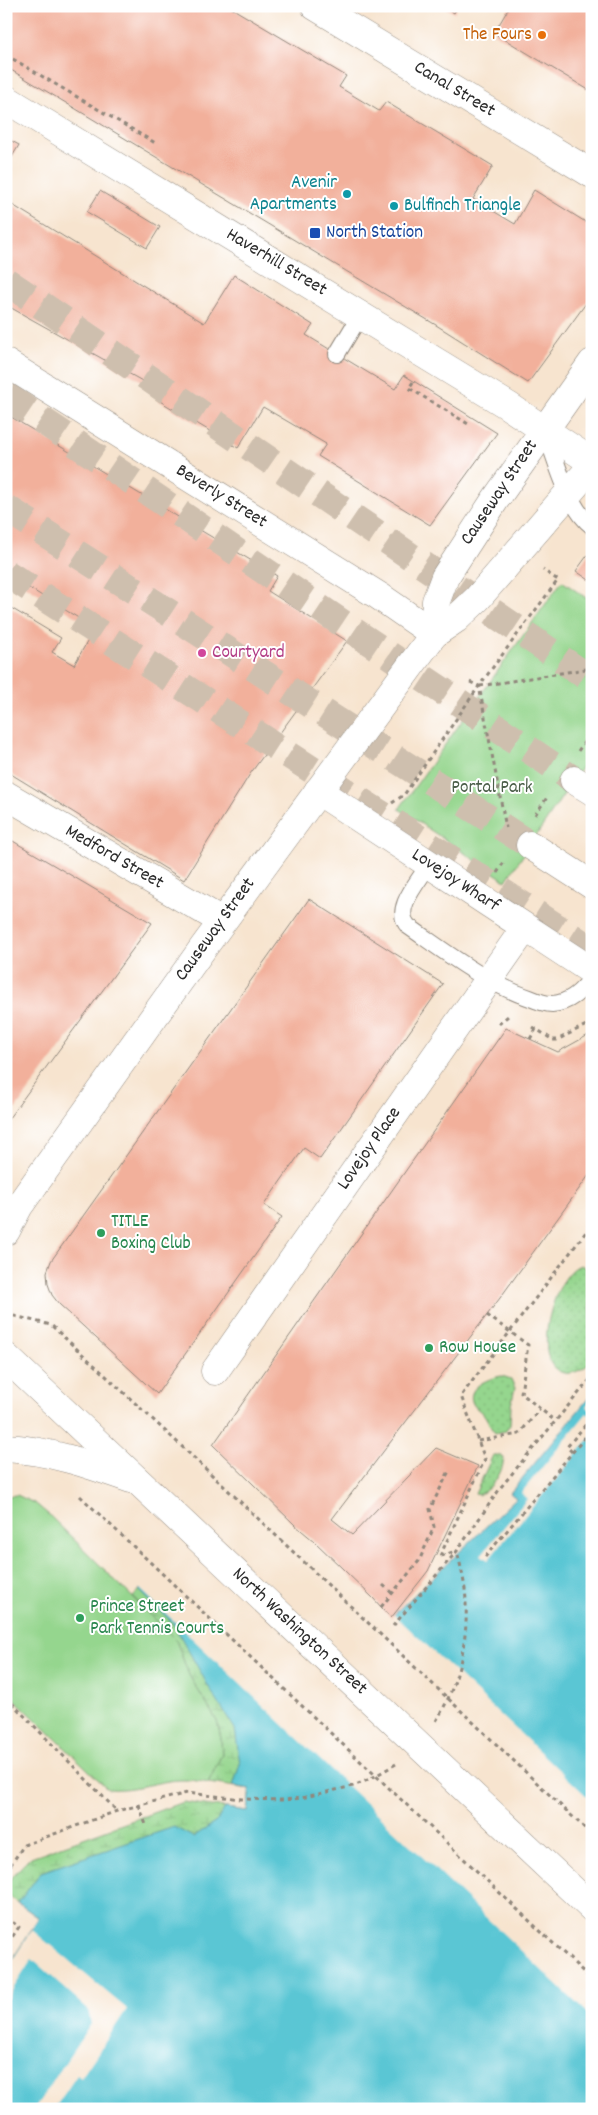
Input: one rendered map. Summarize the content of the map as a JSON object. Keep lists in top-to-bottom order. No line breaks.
{"streets":{"main road":["Canal Street","Haverhill Street","Causeway Street","Beverly Street","Medford Street","Lovejoy Wharf","Lovejoy Place","North Washington Street"]},"crossings":[["Haverhill Street","Causeway Street"],["Causeway Street","Beverly Street"],["Causeway Street","Medford Street"],["Causeway Street","Lovejoy Wharf"],["Lovejoy Wharf","Lovejoy Place"]],"parks":["Portal Park"],"places":{"other":["The Fours","Avenir Apartments","Bulfinch Triangle","Courtyard","TITLE Boxing Club","Row House","Prince Street Park Tennis Courts"],"transit":["North Station"]}}
